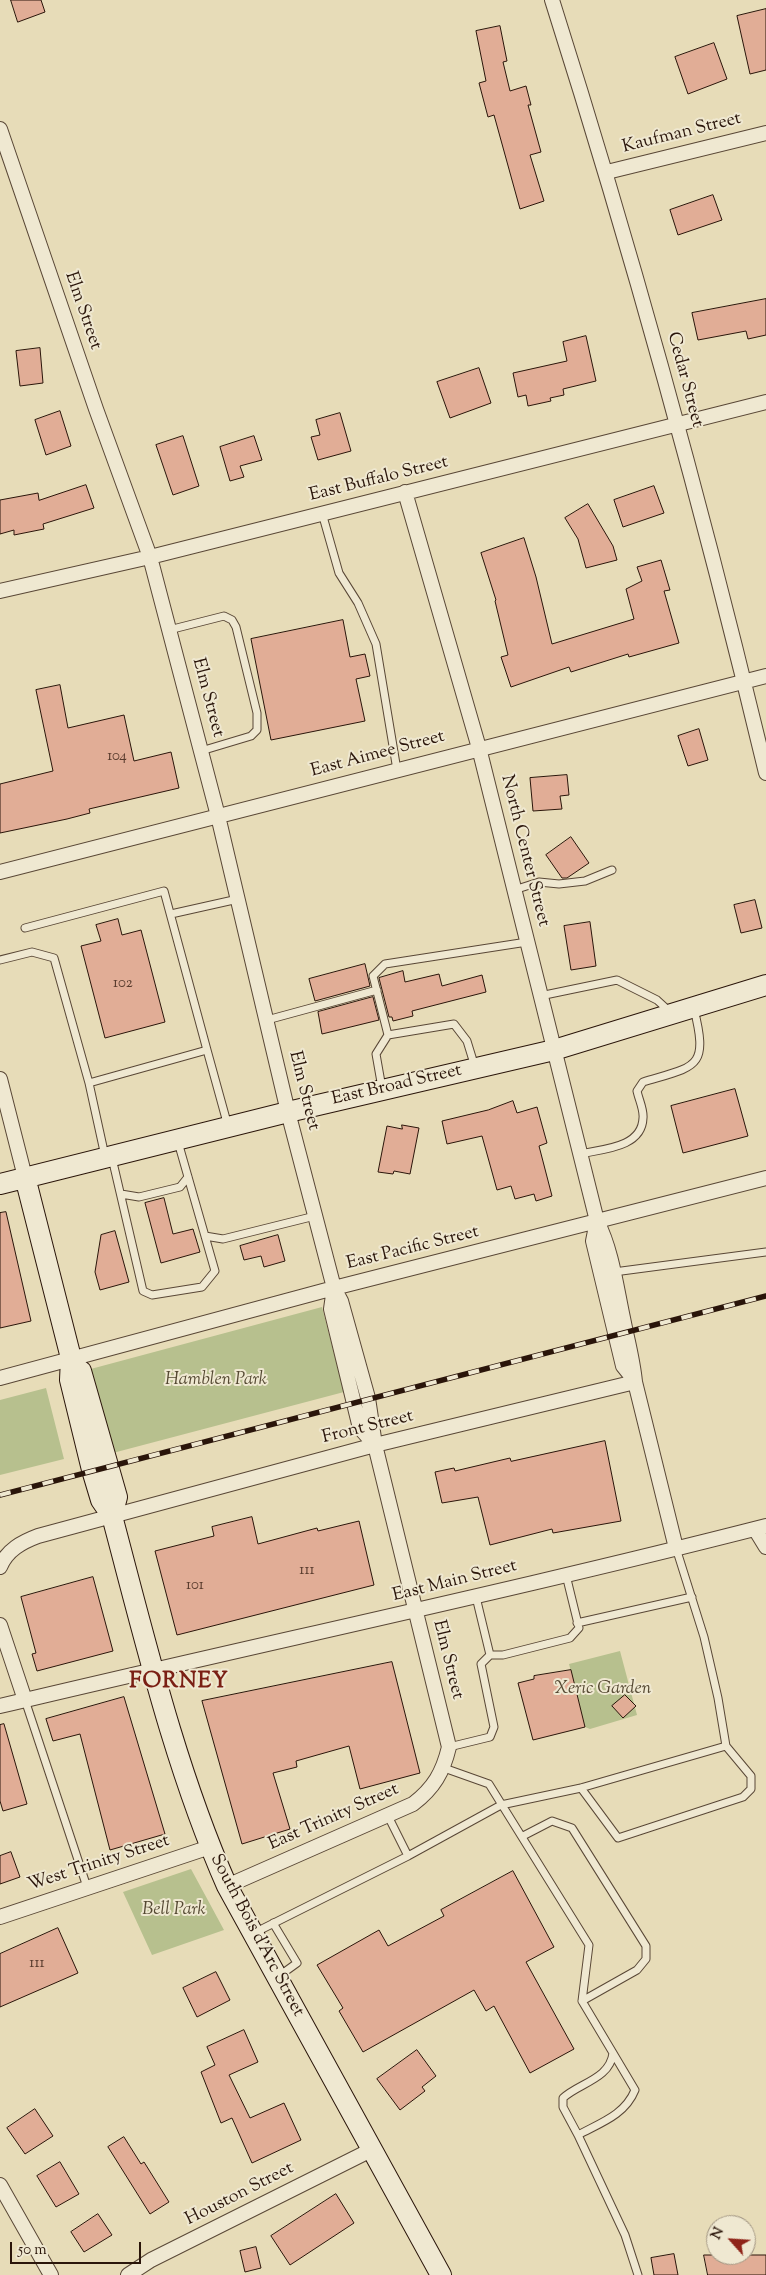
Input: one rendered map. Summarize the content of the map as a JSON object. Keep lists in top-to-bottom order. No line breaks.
{"streets":{"main road":["East Broad Street","South Bois d'Arc Street"],"street":["Kaufman Street","Elm Street","Cedar Street","East Buffalo Street","East Aimee Street","North Center Street","East Pacific Street","Front Street","East Main Street","East Trinity Street","West Trinity Street","Houston Street"]},"crossings":[["Kaufman Street","Cedar Street"],["Elm Street","East Buffalo Street"],["Elm Street","East Aimee Street"],["Elm Street","East Broad Street"],["Elm Street","East Pacific Street"],["Elm Street","Front Street"],["Elm Street","East Main Street"],["Elm Street","East Trinity Street"],["Cedar Street","East Buffalo Street"],["Cedar Street","East Aimee Street"],["East Buffalo Street","North Center Street"],["East Aimee Street","North Center Street"],["North Center Street","East Broad Street"],["North Center Street","East Pacific Street"],["East Broad Street","South Bois d'Arc Street"],["East Pacific Street","South Bois d'Arc Street"],["Front Street","South Bois d'Arc Street"],["East Main Street","South Bois d'Arc Street"],["East Trinity Street","South Bois d'Arc Street"],["West Trinity Street","South Bois d'Arc Street"],["South Bois d'Arc Street","Houston Street"]],"districts":["FORNEY"],"parks":["Hamblen Park","Xeric Garden","Bell Park"],"house_numbers":["104","102","111","101","111"],"scale_bar":"50 m","north":"top left"}
